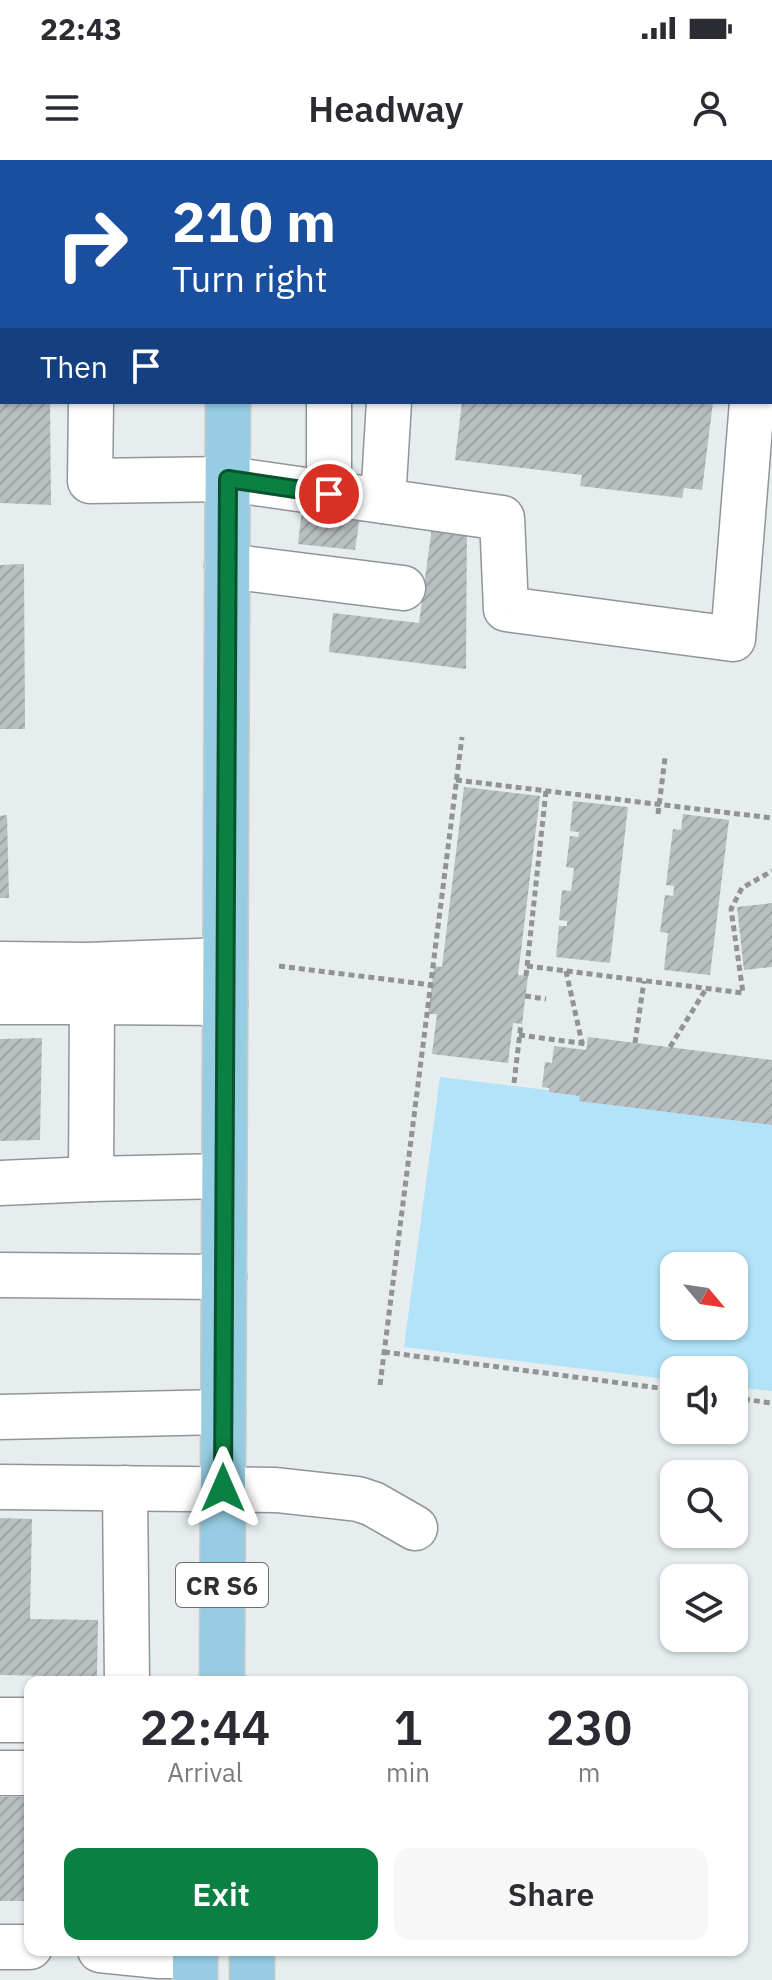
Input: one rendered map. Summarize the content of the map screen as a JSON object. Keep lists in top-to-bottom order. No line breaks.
{"streets":{"main road":["CR S6"]},"north":"bottom right","page":{"status":"22:43","header":"Headway","turn":["210 m","Turn right"],"then":"Then","eta":["22:44","Arrival","1","min","230","m"],"buttons":["Exit","Share"]}}
